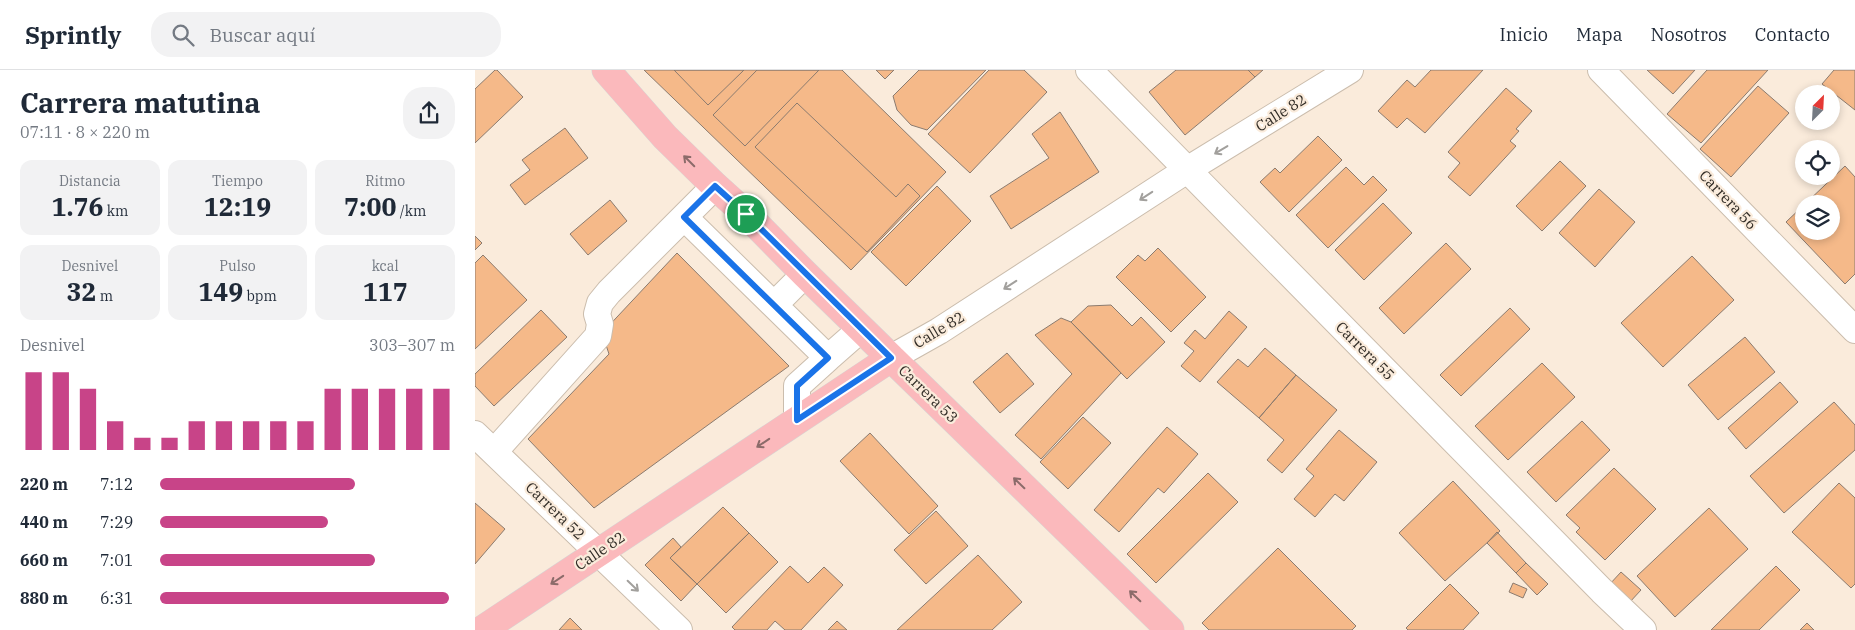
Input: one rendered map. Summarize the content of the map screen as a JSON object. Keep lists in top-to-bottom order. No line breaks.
{"streets":{"main road":["Calle 82","Carrera 53"],"street":["Carrera 56","Carrera 55","Carrera 52"]},"crossings":[["Calle 82","Carrera 55"],["Calle 82","Carrera 53"],["Calle 82","Carrera 52"]],"one_way":["Carrera 53","Carrera 52"],"north":"top right","page":{"header":"Sprintly","search":"Buscar aquí","nav":["Inicio","Mapa","Nosotros","Contacto"],"heading":["Carrera matutina","07:11 · 8 × 220 m"],"stats":[["Distancia","1.76 km"],["Tiempo","12:19"],["Ritmo","7:00 /km"],["Desnivel","32 m"],["Pulso","149 bpm"],["kcal","117"]],"chart":["Desnivel","303–307 m"],"list":[{"name":"220 m","note":"7:12"},{"name":"440 m","note":"7:29"},{"name":"660 m","note":"7:01"},{"name":"880 m","note":"6:31"}]}}
